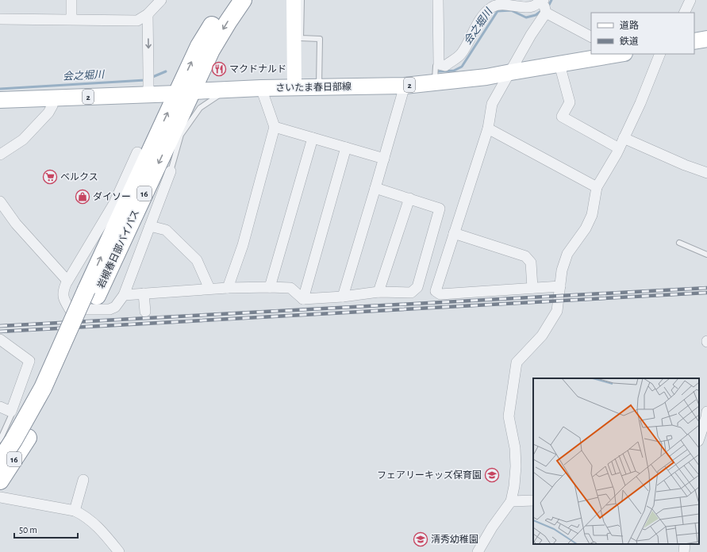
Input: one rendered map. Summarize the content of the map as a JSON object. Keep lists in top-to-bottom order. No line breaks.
{"streets":{"highway":["16","岩槻春日部バイパス"],"main road":["2","さいたま春日部線"]},"crossings":[["さいたま春日部線","岩槻春日部バイパス"]],"water":["会之堀川"],"places":{"restaurant":["マクドナルド"],"supermarket":["ベルクス"],"shop":["ダイソー"],"school or university":["フェアリーキッズ保育園","清秀幼稚園"]},"legend":["道路","鉄道"],"scale_bar":"50 m"}
